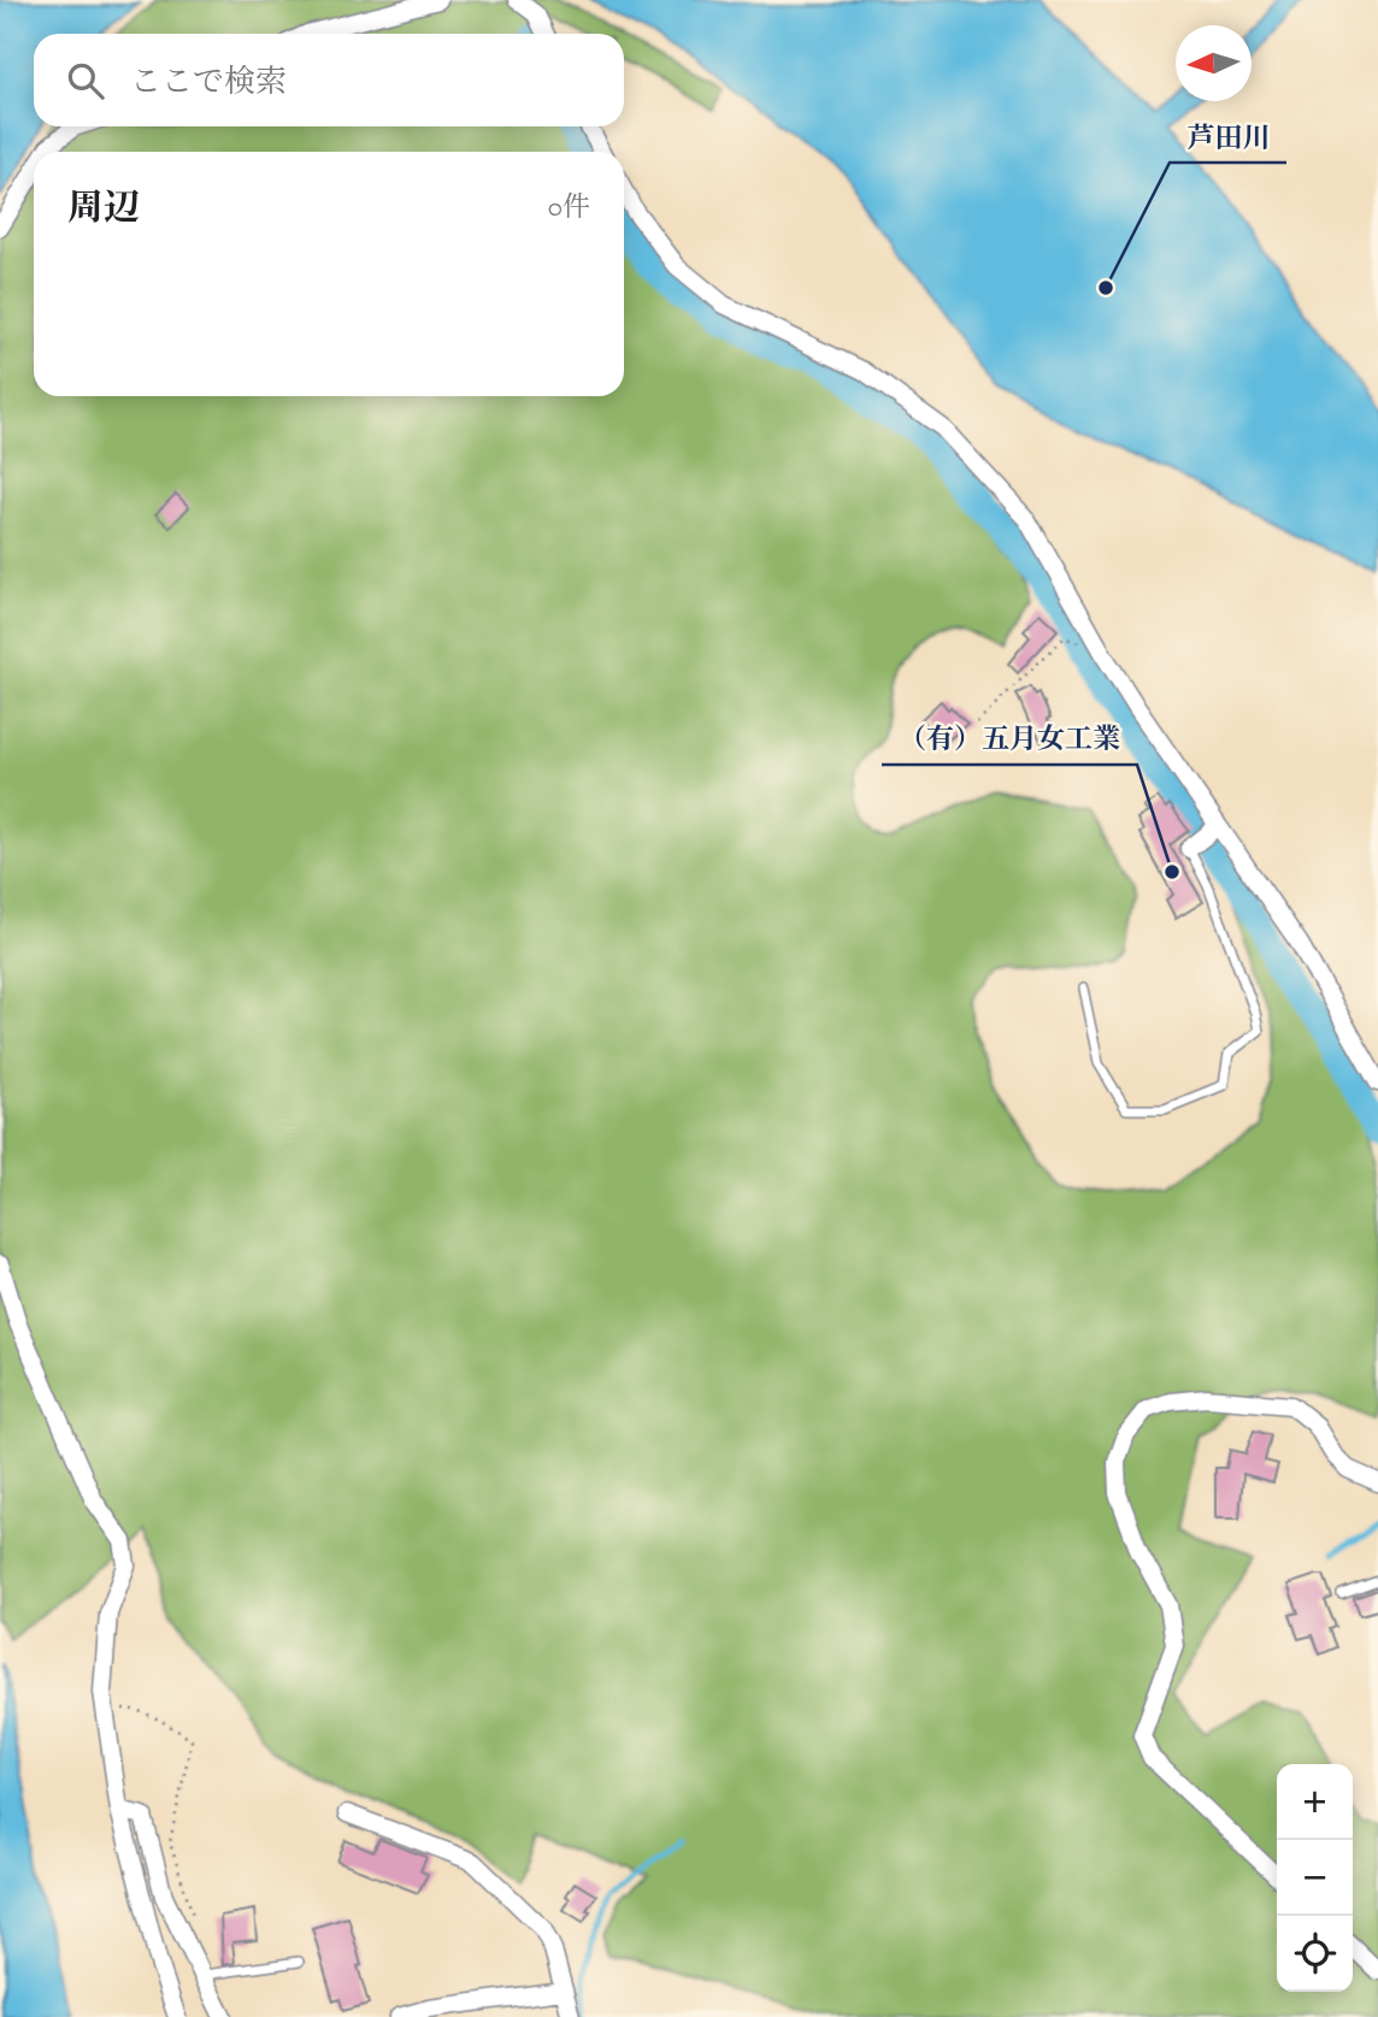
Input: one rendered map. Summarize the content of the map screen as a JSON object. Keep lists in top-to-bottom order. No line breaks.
{"places":["芦田川","（有）五月女工業"],"north":"left","page":{"search":"ここで検索","heading":["周辺","0件"],"map_buttons":["+","−"]}}
